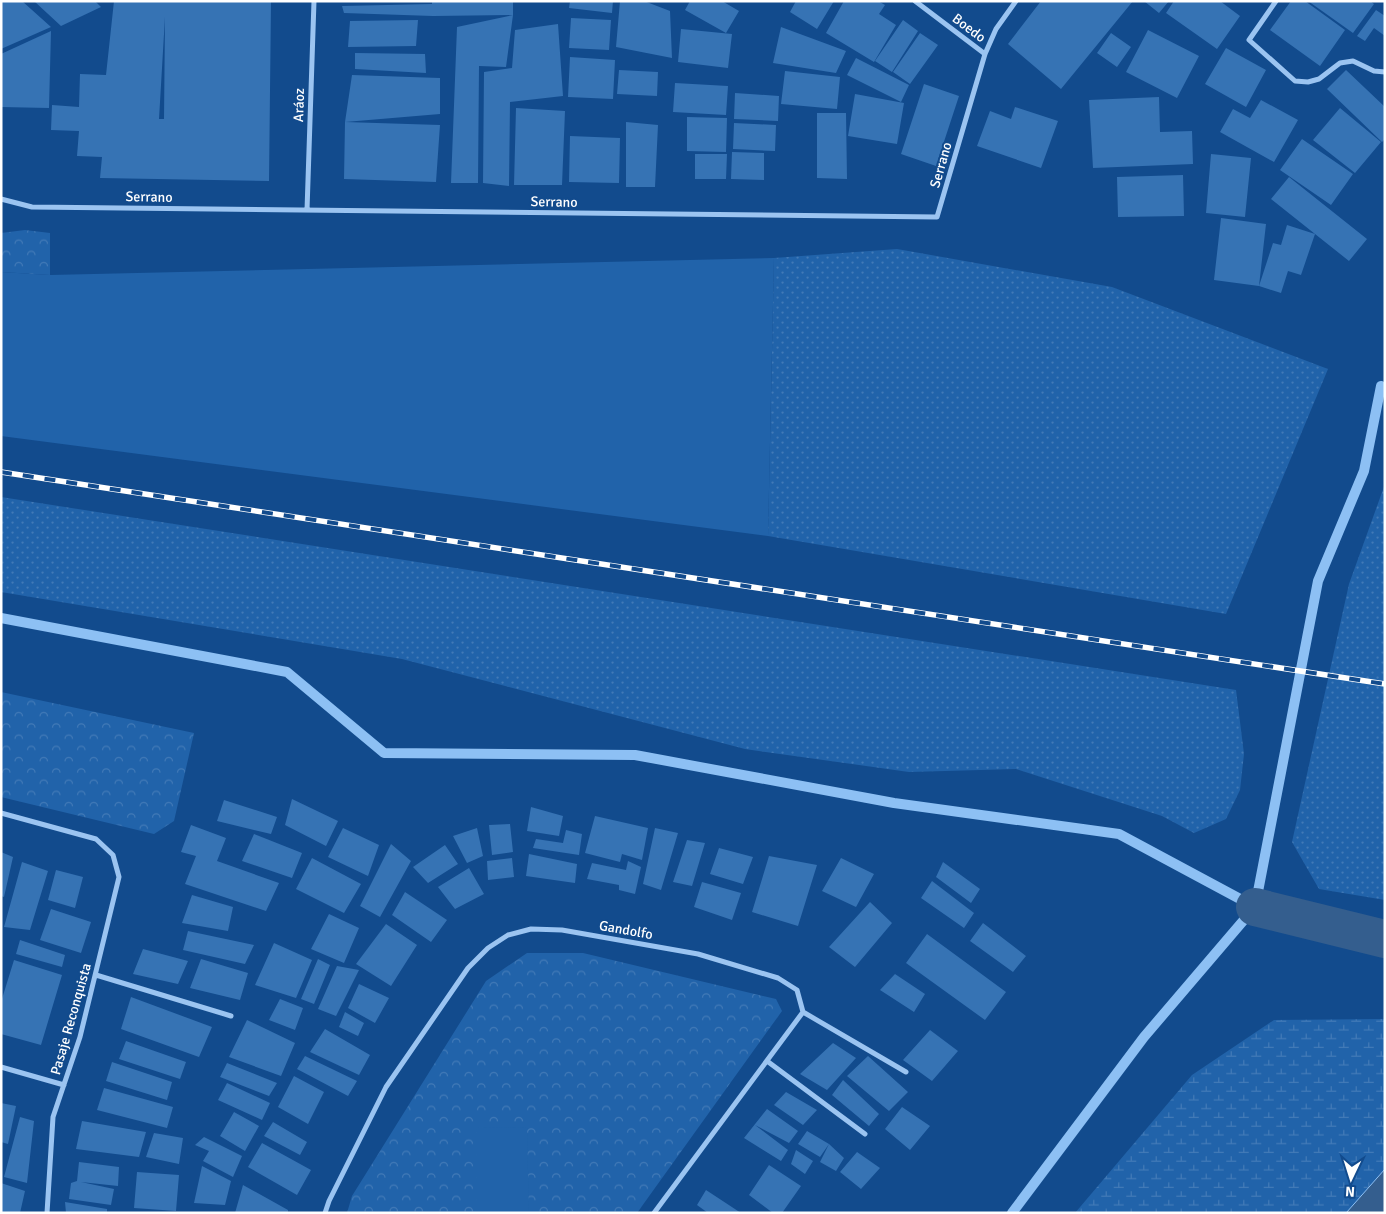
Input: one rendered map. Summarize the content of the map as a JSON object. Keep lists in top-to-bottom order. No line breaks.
{"streets":{"street":["Boedo","Aráoz","Serrano","Gandolfo","Pasaje Reconquista"]},"crossings":[["Boedo","Serrano"],["Aráoz","Serrano"]],"north":"bottom"}
